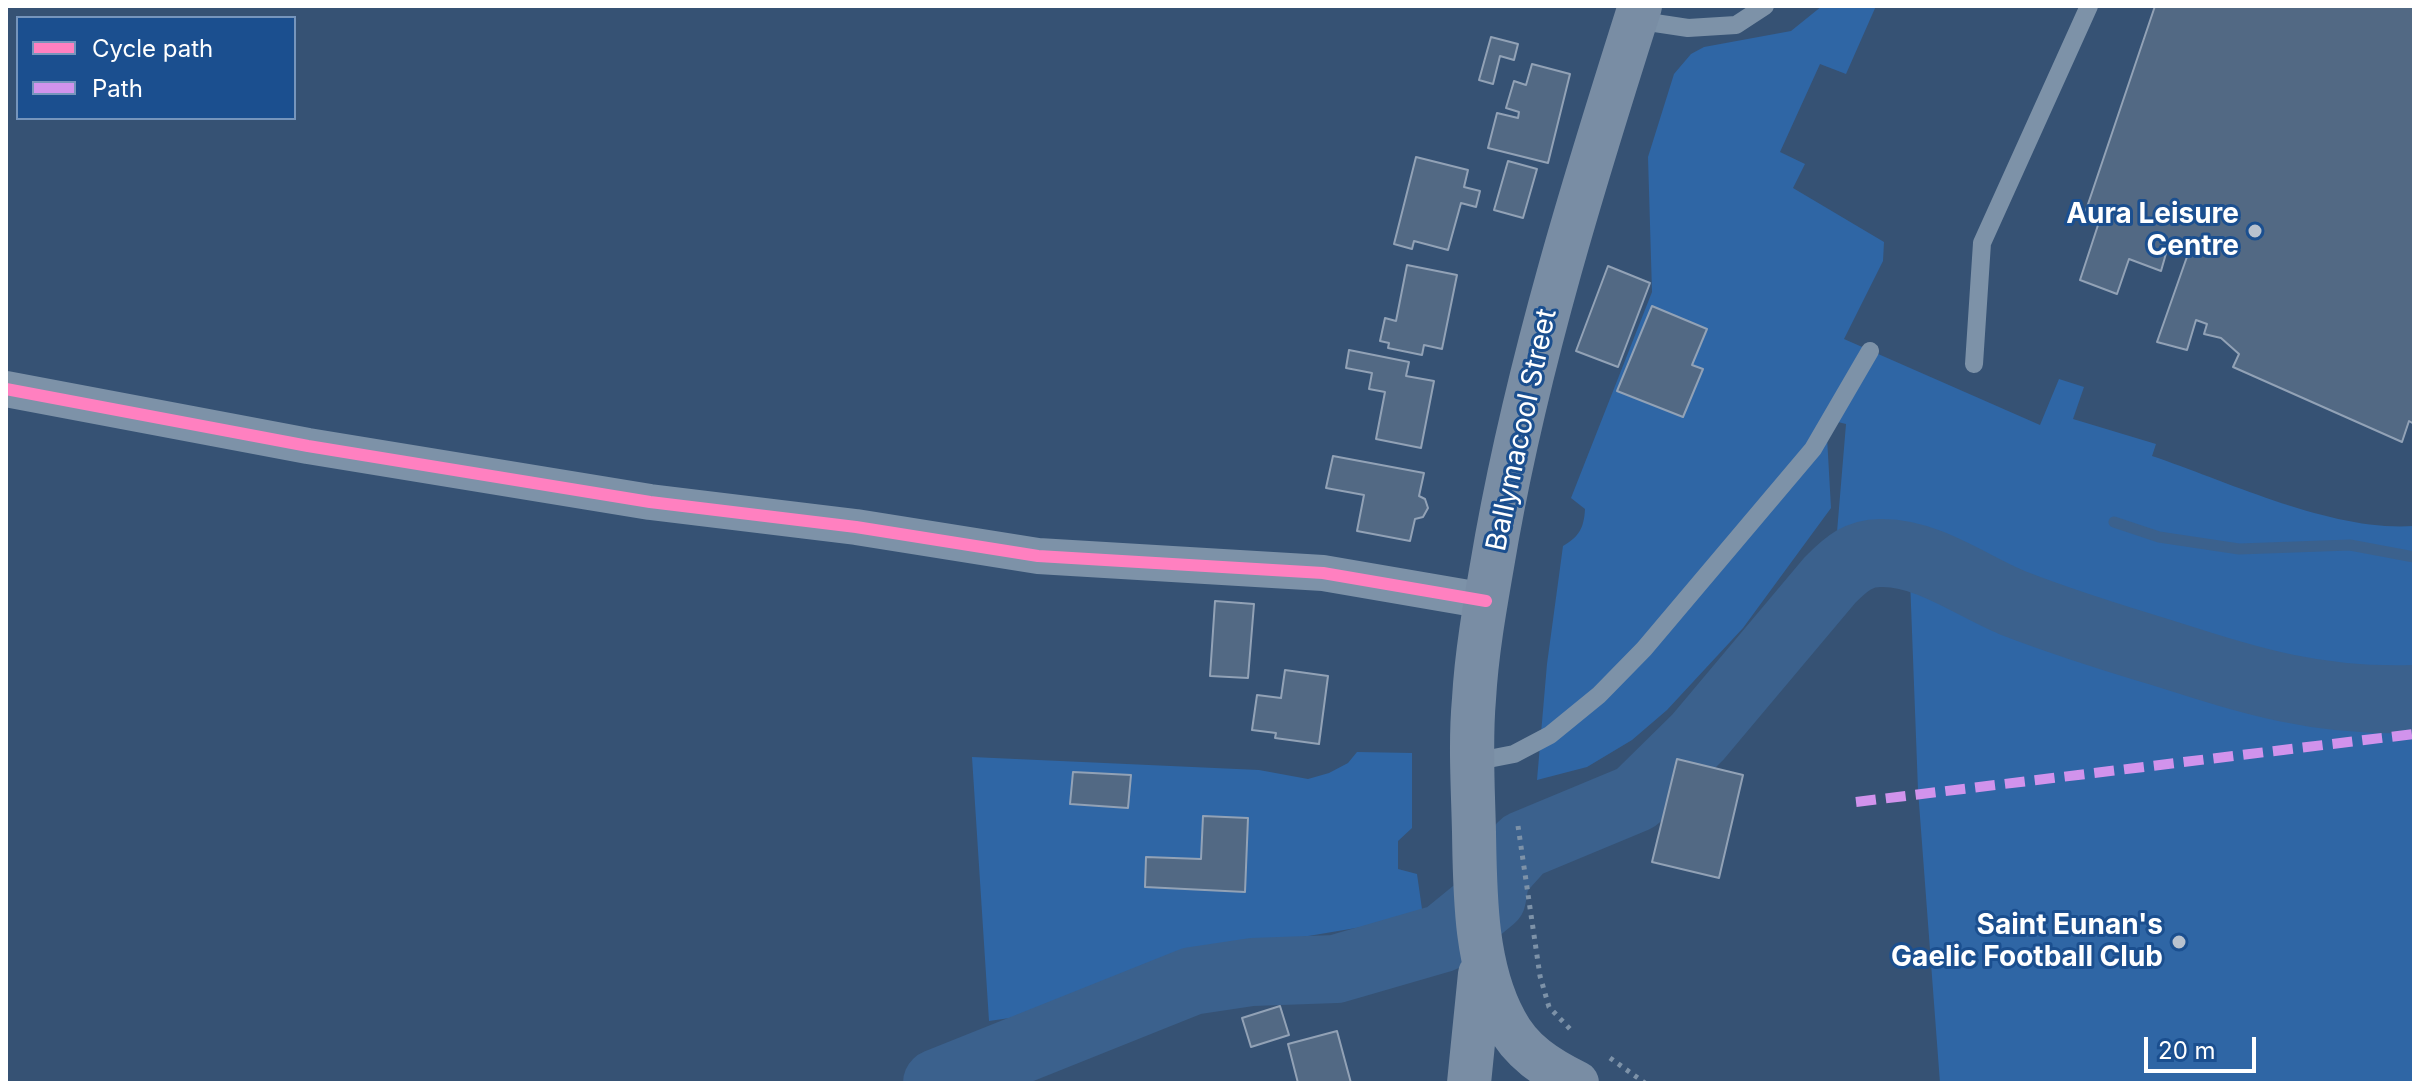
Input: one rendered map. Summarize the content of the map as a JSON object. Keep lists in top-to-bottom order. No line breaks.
{"streets":{"main road":["Ballymacool Street"]},"places":["Aura Leisure Centre","Saint Eunan's Gaelic Football Club"],"legend":["Cycle path","Path"],"scale_bar":"20 m"}
